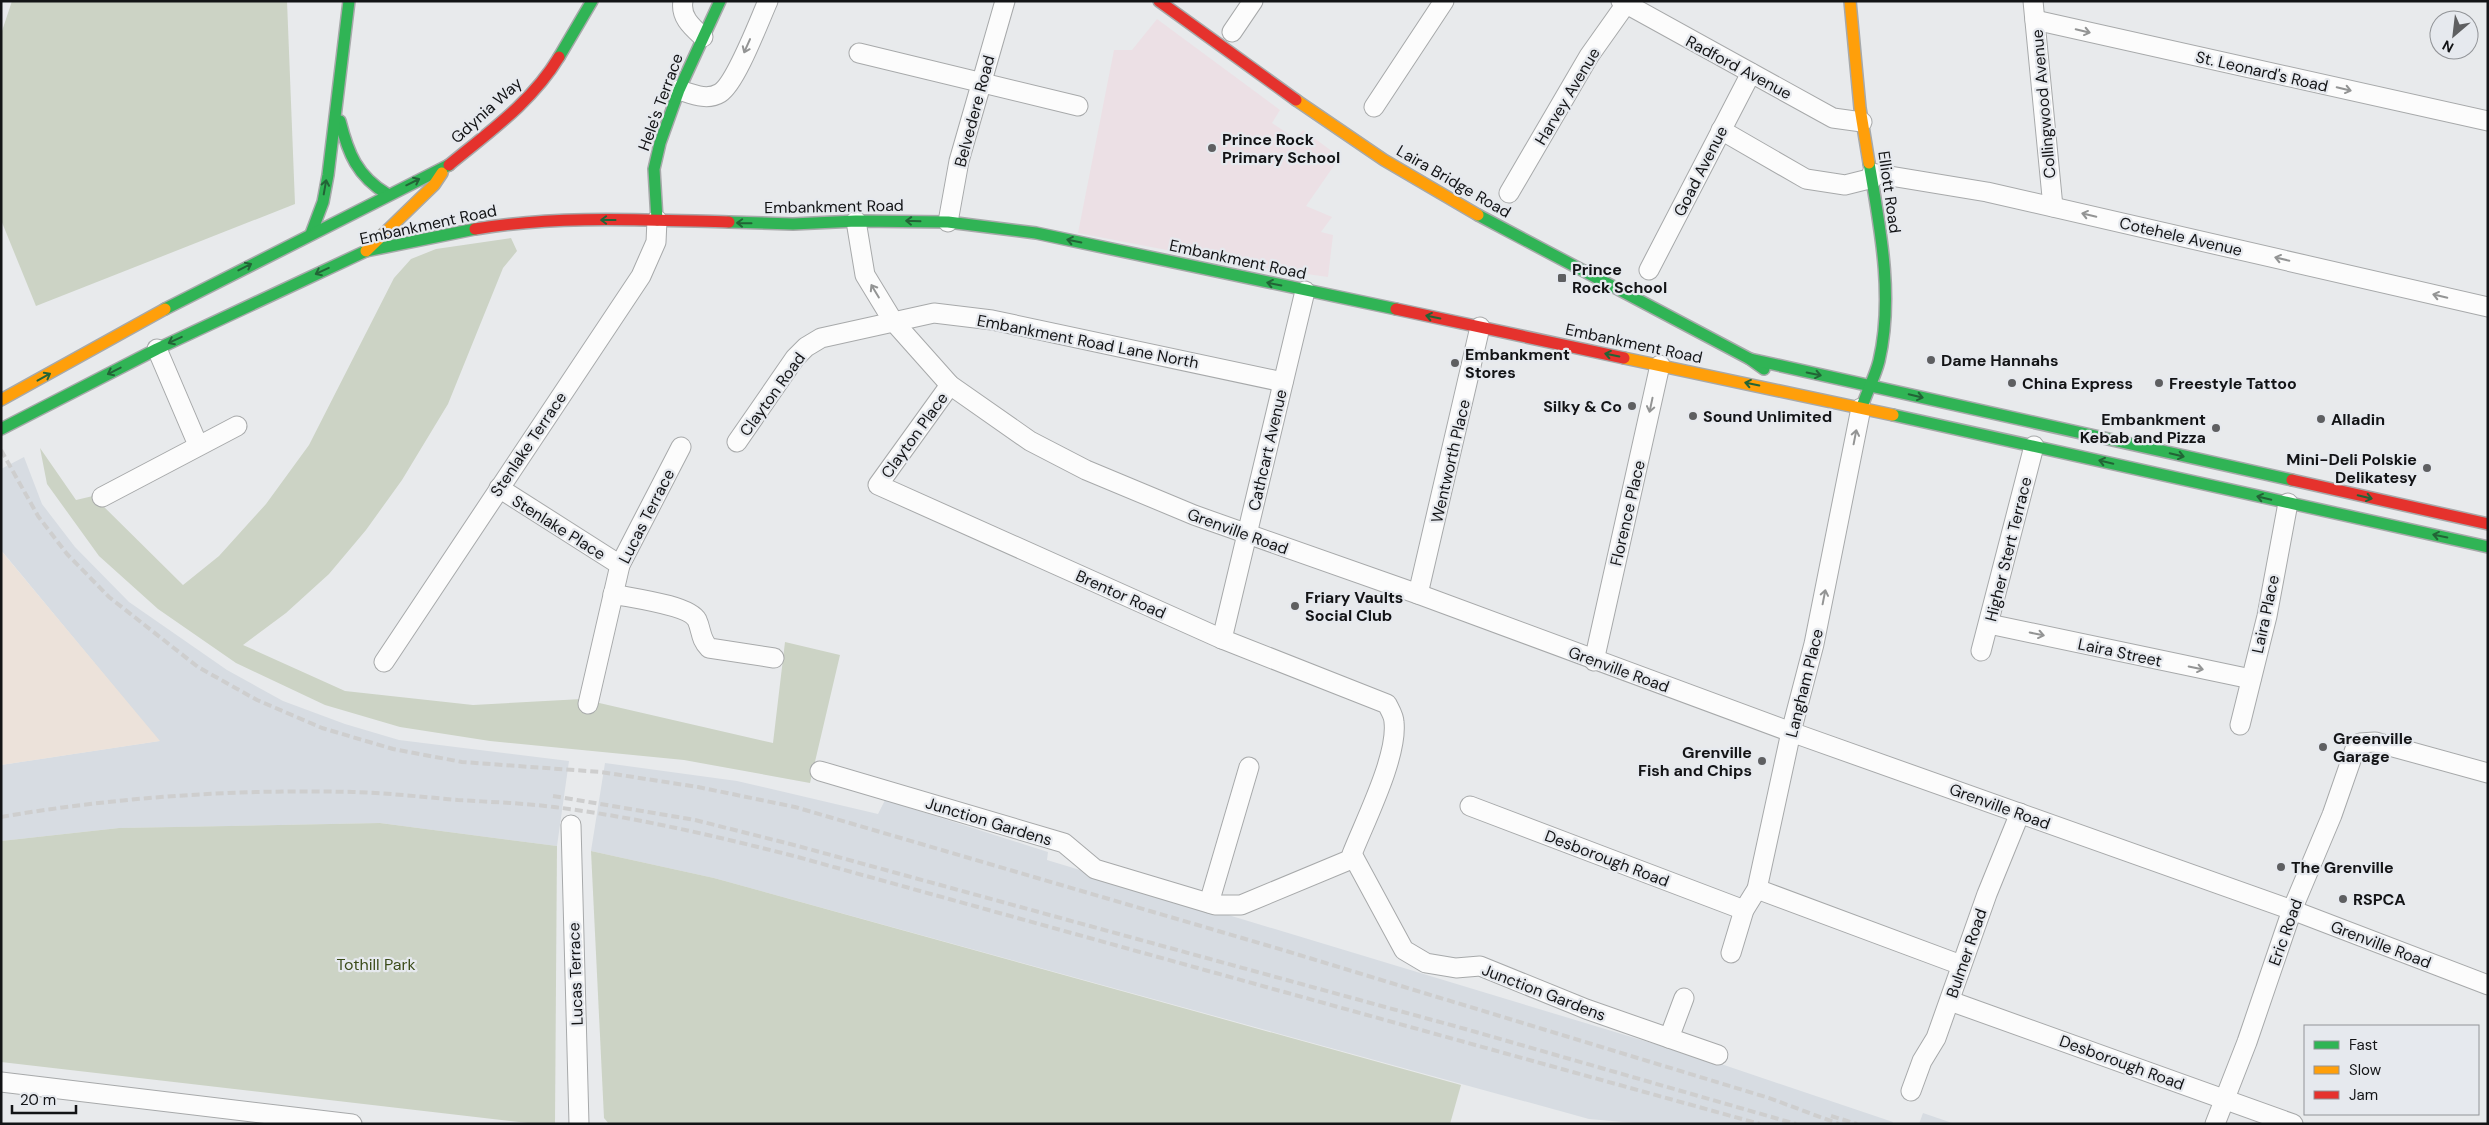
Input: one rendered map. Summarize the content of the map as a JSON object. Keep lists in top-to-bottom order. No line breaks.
{"streets":{"main road":["Hele's Terrace","Gdynia Way","Laira Bridge Road","Elliott Road","Embankment Road"],"street":["Radford Avenue","St. Leonard's Road","Harvey Avenue","Collingwood Avenue","Belvedere Road","Goad Avenue","Cotehele Avenue","Embankment Road Lane North","Clayton Road","Clayton Place","Stenlake Terrace","Cathcart Avenue","Wentworth Place","Florence Place","Lucas Terrace","Stenlake Place","Grenville Road","Higher Stert Terrace","Brentor Road","Laira Place","Laira Street","Langham Place","Junction Gardens","Desborough Road","Eric Road","Bulmer Road"]},"crossings":[["Radford Avenue","Harvey Avenue"],["Radford Avenue","Goad Avenue"],["Radford Avenue","Elliott Road"],["St. Leonard's Road","Collingwood Avenue"],["Hele's Terrace","Embankment Road"],["Hele's Terrace","Stenlake Terrace"],["Collingwood Avenue","Cotehele Avenue"],["Gdynia Way","Embankment Road"],["Belvedere Road","Embankment Road"],["Elliott Road","Embankment Road"],["Elliott Road","Cotehele Avenue"],["Elliott Road","Langham Place"],["Embankment Road","Stenlake Terrace"],["Embankment Road","Cathcart Avenue"],["Embankment Road","Wentworth Place"],["Embankment Road","Florence Place"],["Embankment Road","Grenville Road"],["Embankment Road","Higher Stert Terrace"],["Embankment Road","Laira Place"],["Embankment Road","Langham Place"],["Embankment Road Lane North","Clayton Road"],["Embankment Road Lane North","Cathcart Avenue"],["Embankment Road Lane North","Grenville Road"],["Clayton Road","Grenville Road"],["Clayton Place","Grenville Road"],["Clayton Place","Brentor Road"],["Stenlake Terrace","Stenlake Place"],["Cathcart Avenue","Grenville Road"],["Cathcart Avenue","Brentor Road"],["Wentworth Place","Grenville Road"],["Florence Place","Grenville Road"],["Lucas Terrace","Stenlake Place"],["Grenville Road","Langham Place"],["Grenville Road","Eric Road"],["Grenville Road","Bulmer Road"],["Higher Stert Terrace","Laira Street"],["Brentor Road","Junction Gardens"],["Laira Place","Laira Street"],["Langham Place","Desborough Road"],["Desborough Road","Eric Road"],["Desborough Road","Bulmer Road"]],"one_way":["St. Leonard's Road","Embankment Road","Cotehele Avenue","Florence Place","Laira Street","Langham Place"],"parks":["Tothill Park"],"places":{"other":["Prince Rock Primary School","Dame Hannahs","Embankment Stores","China Express","Freestyle Tattoo","Silky & Co","Sound Unlimited","Alladin","Embankment Kebab and Pizza","Mini-Deli Polskie Delikatesy","Friary Vaults Social Club","Greenville Garage","Grenville Fish and Chips","The Grenville","RSPCA"],"transit":["Prince Rock School"]},"legend":["Fast","Slow","Jam"],"scale_bar":"20 m","north":"bottom left"}
